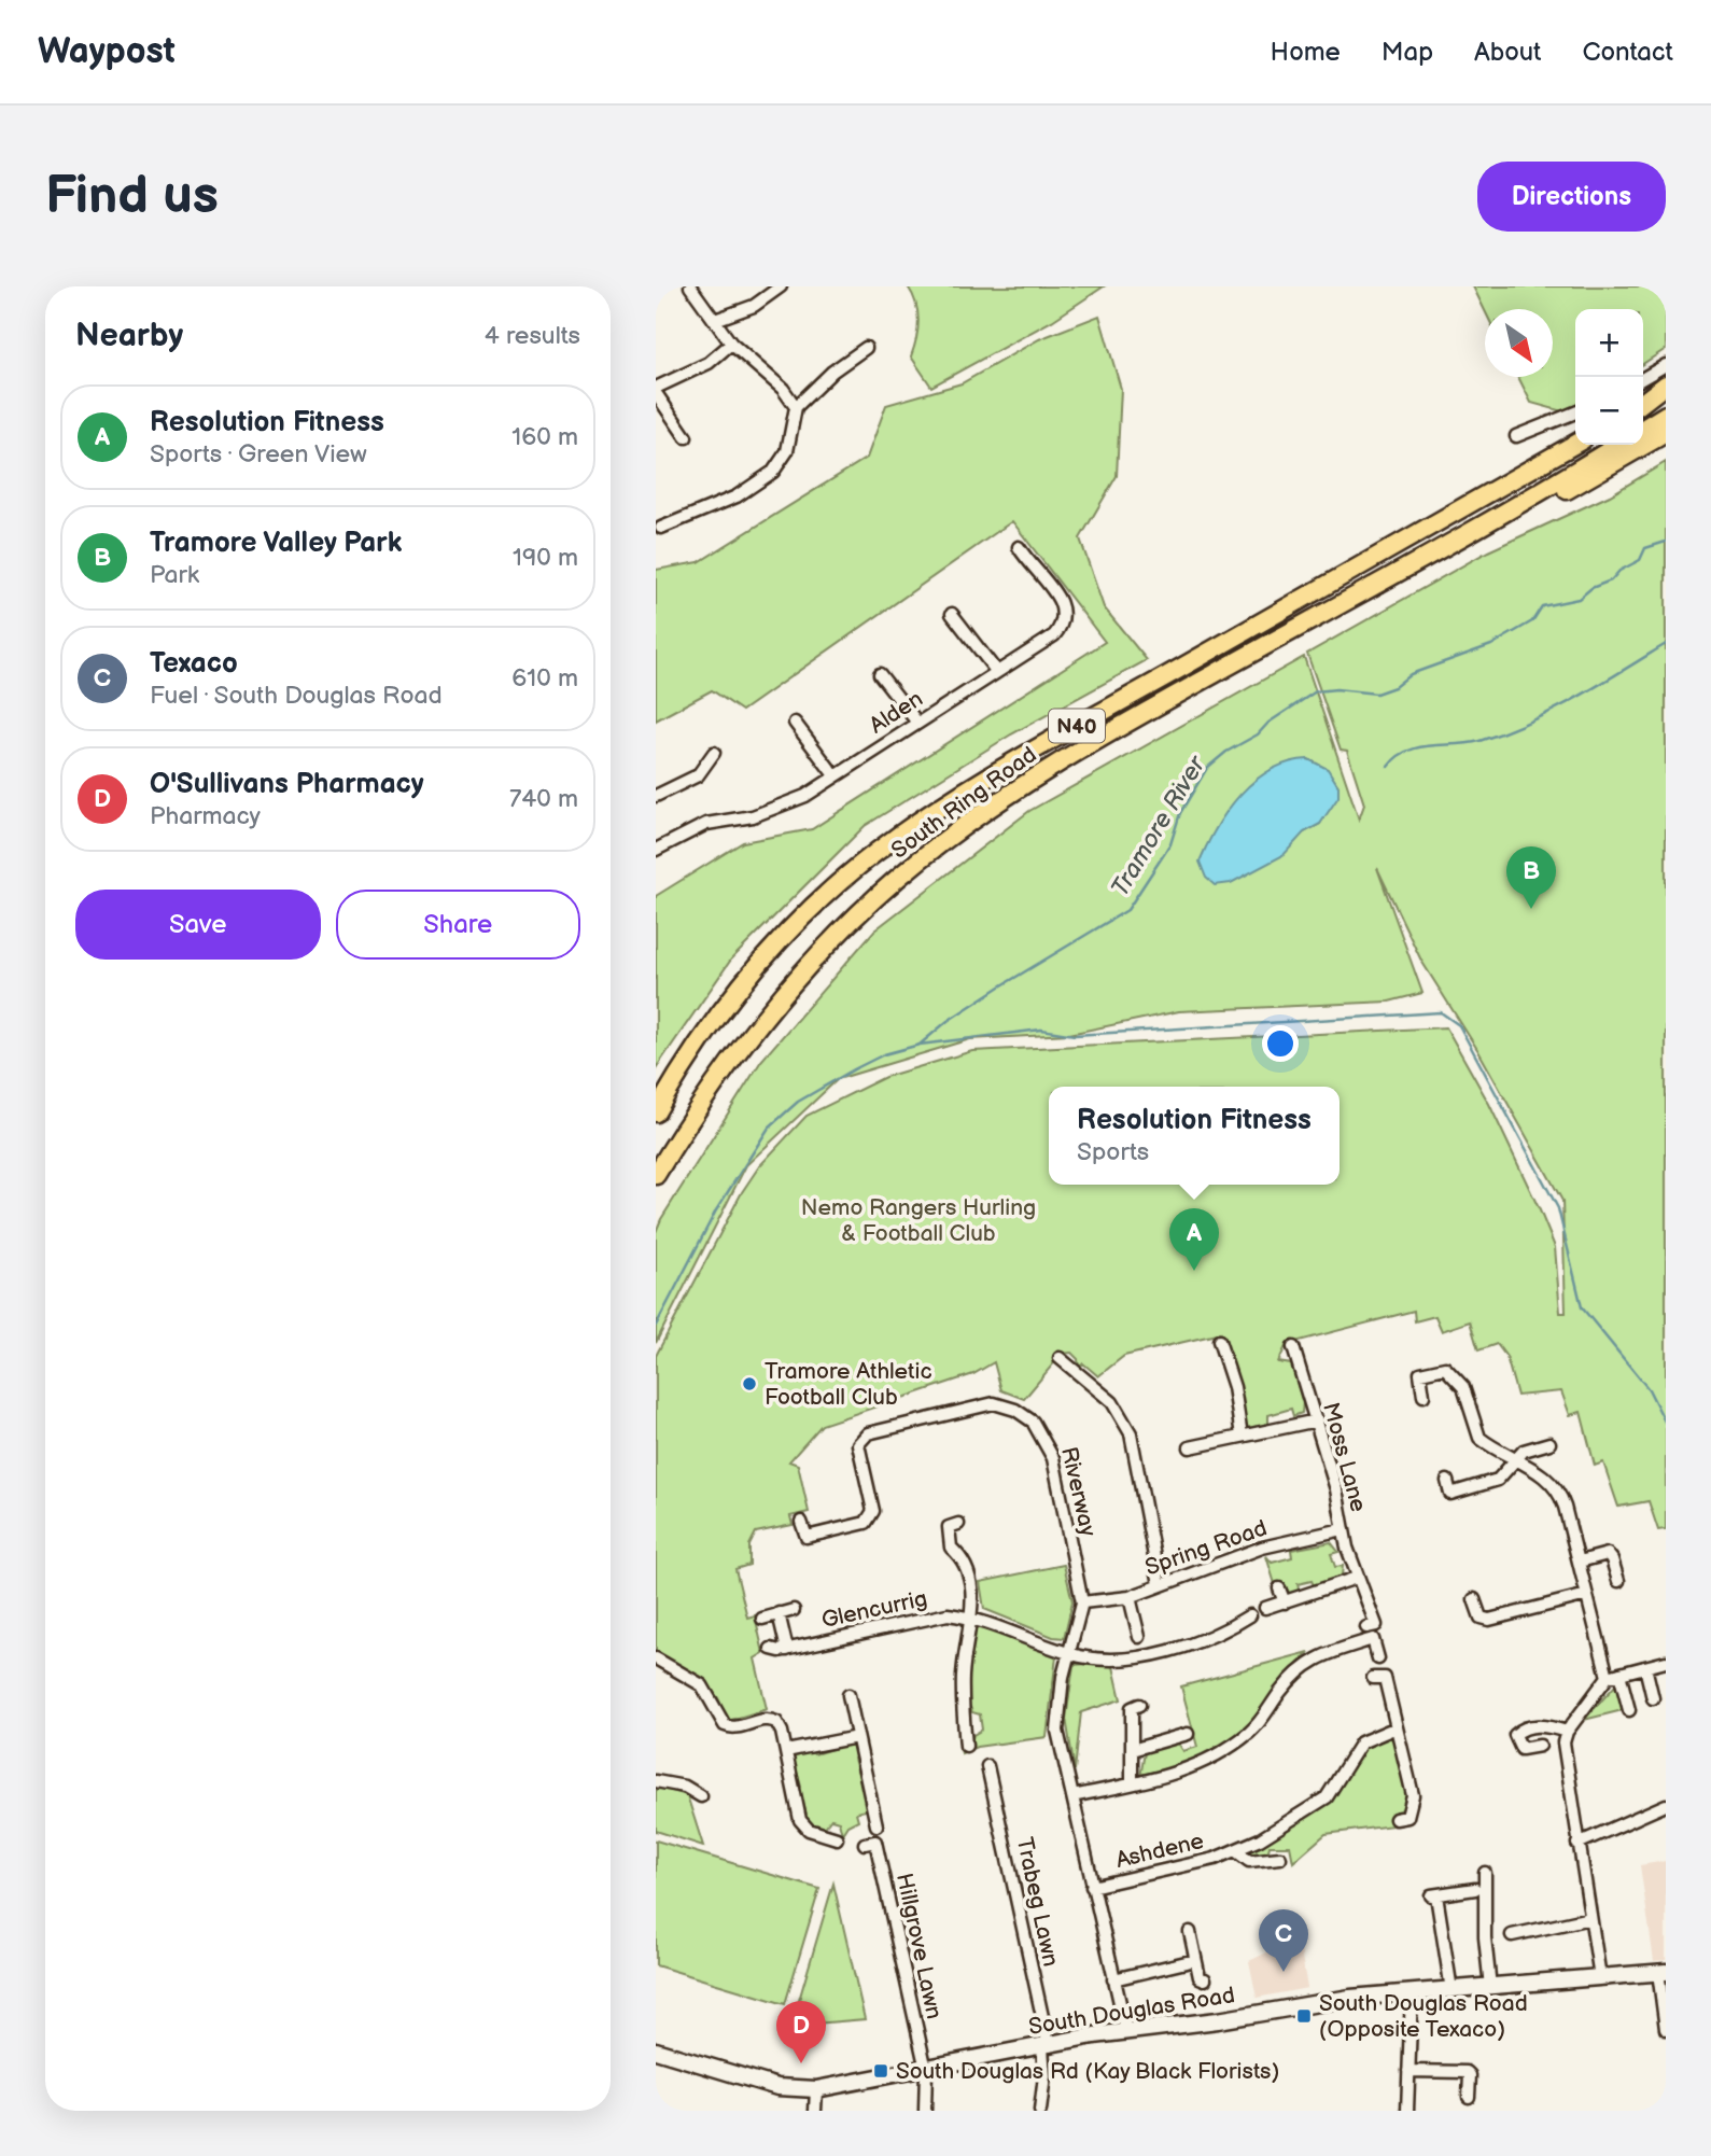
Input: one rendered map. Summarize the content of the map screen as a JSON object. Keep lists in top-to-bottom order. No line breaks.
{"streets":{"highway":["N40","South Ring Road"],"main road":["South Douglas Road"],"street":["Alden","Moss Lane","Riverway","Spring Road","Glencurrig","Ashdene","Trabeg Lawn","Hillgrove Lawn"]},"crossings":[["Moss Lane","Spring Road"],["Riverway","Spring Road"],["Trabeg Lawn","South Douglas Road"],["Hillgrove Lawn","South Douglas Road"]],"water":["Tramore River"],"parks":["Nemo Rangers Hurling & Football Club"],"places":{"other":["Tramore Athletic Football Club"],"transit":["South Douglas Road (Opposite Texaco)","South Douglas Rd (Kay Black Florists)"]},"north":"bottom right","page":{"header":"Waypost","nav":["Home","Map","About","Contact"],"buttons":["Directions",["Save","Share"]],"title":"Find us","heading":["Nearby","4 results"],"map_buttons":["+","−"],"list":[{"mark":"A","name":"Resolution Fitness","note":"Sports · Green View","value":"160 m"},{"mark":"B","name":"Tramore Valley Park","note":"Park","value":"190 m"},{"mark":"C","name":"Texaco","note":"Fuel · South Douglas Road","value":"610 m"},{"mark":"D","name":"O'Sullivans Pharmacy","note":"Pharmacy","value":"740 m"}],"pins":["B","A","C","D"],"popup":["Resolution Fitness","Sports"]}}
